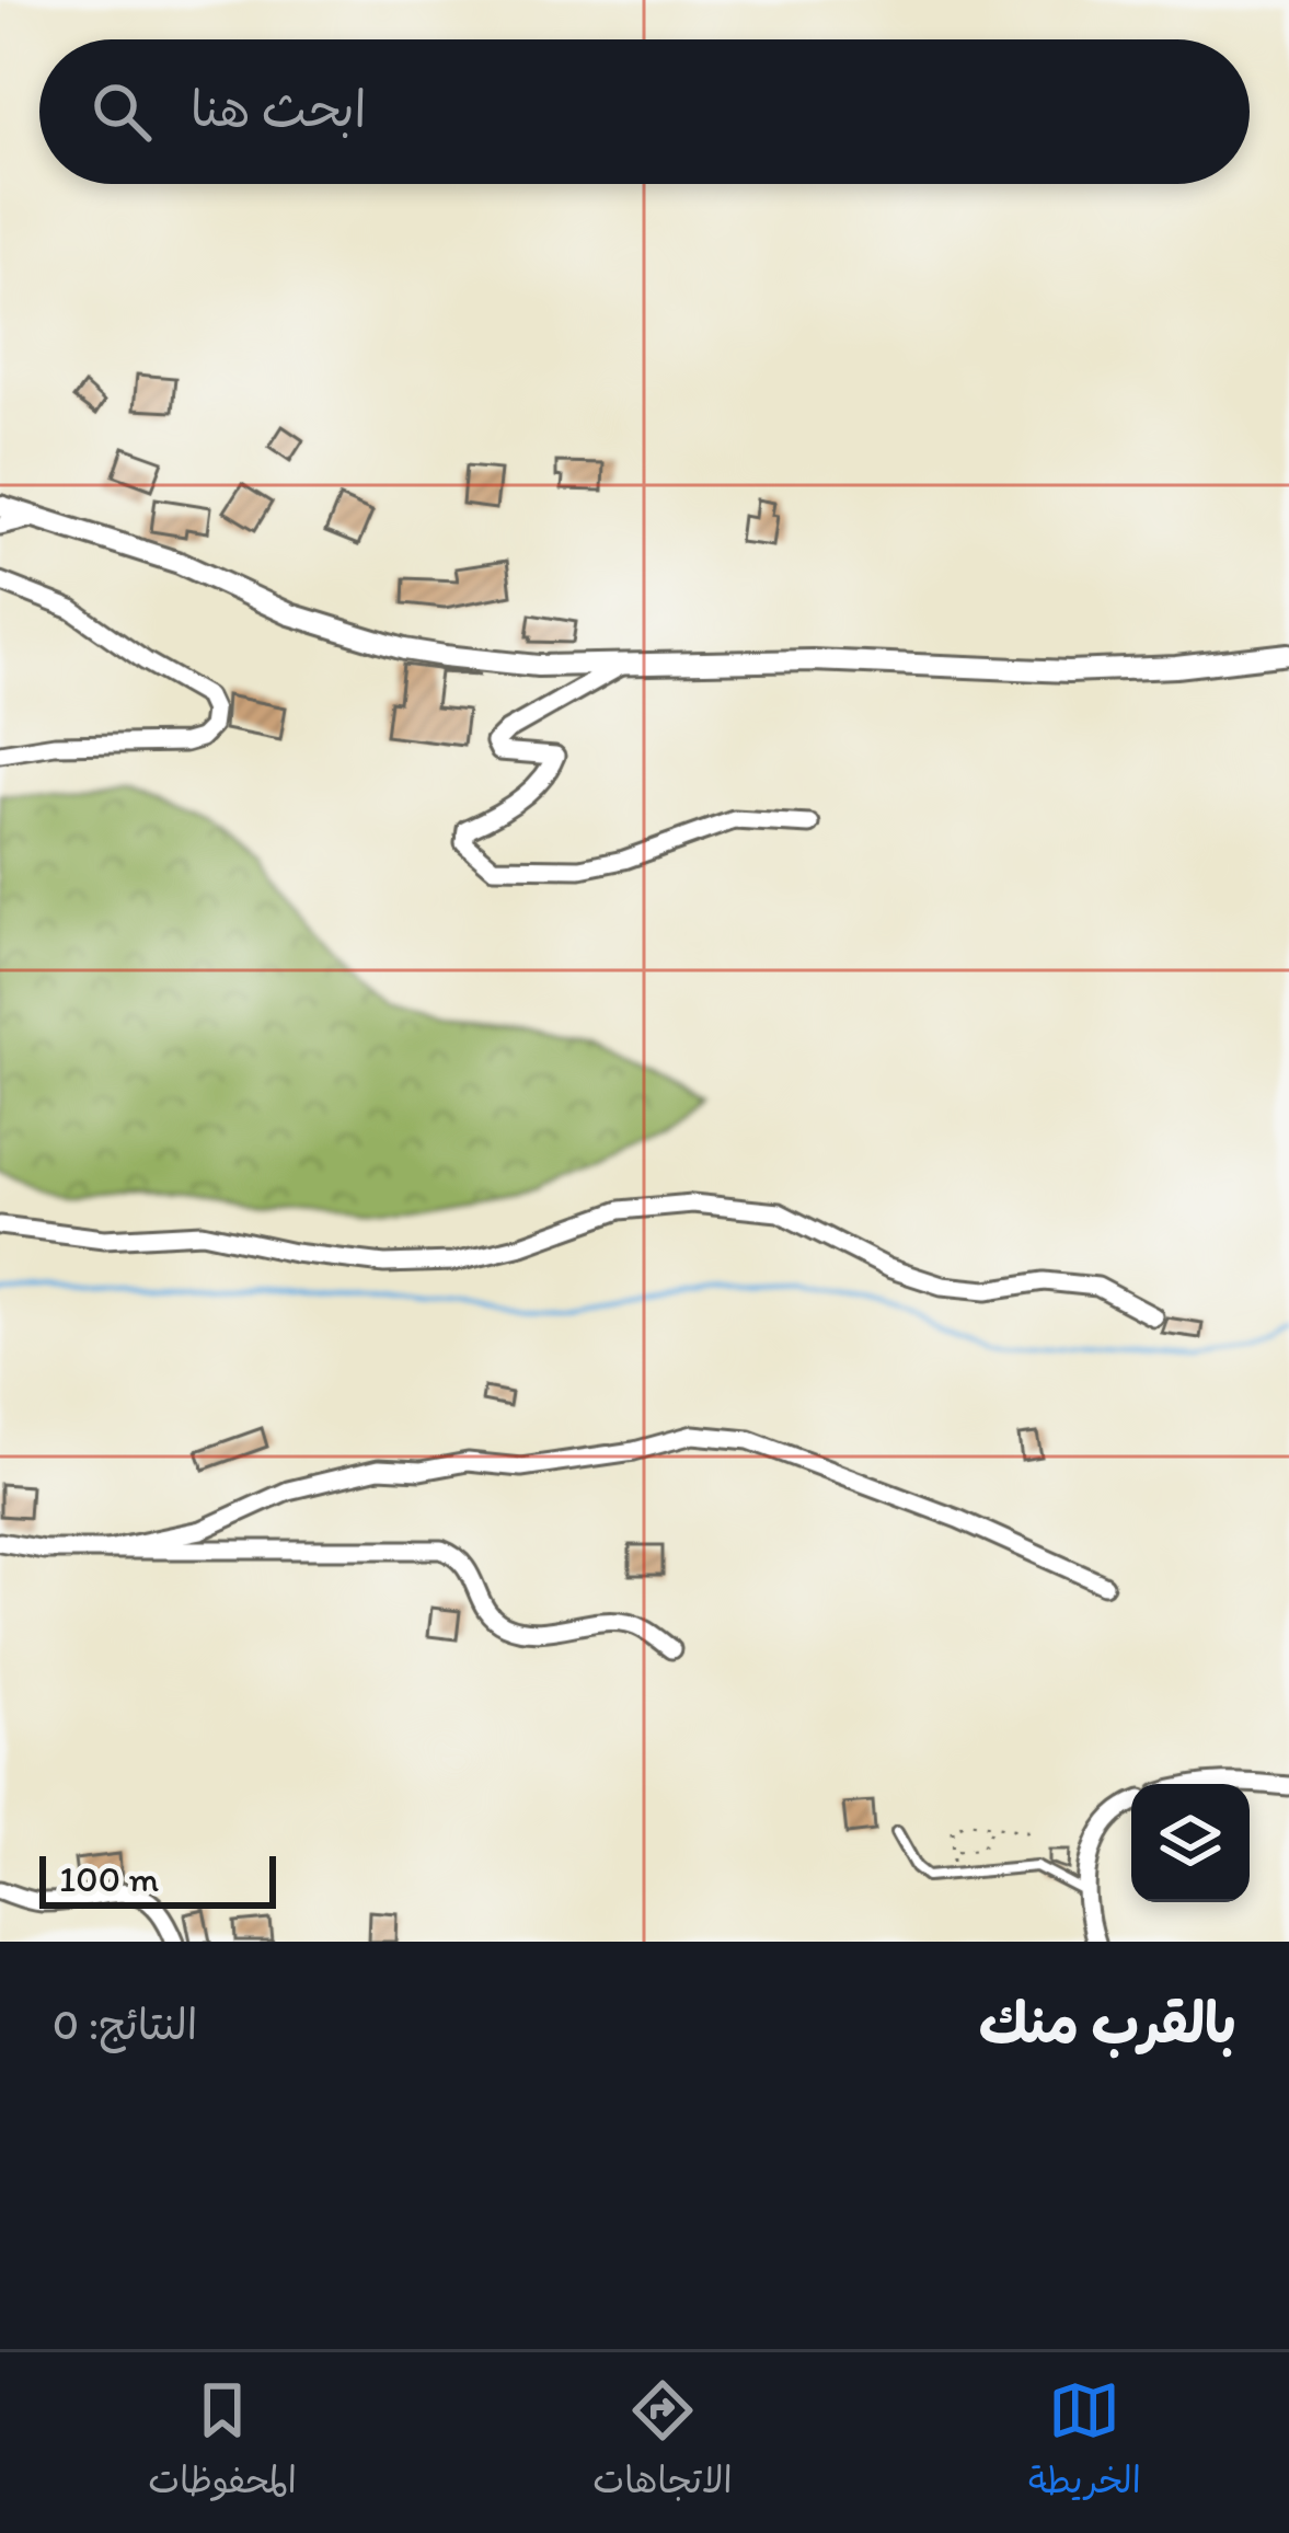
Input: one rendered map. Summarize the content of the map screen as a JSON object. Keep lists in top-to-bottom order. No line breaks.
{"scale_bar":"100 m","page":{"search":"ابحث هنا","scale":"100 m","heading":["بالقرب منك","النتائج: 0"],"nav":["الخريطة","الاتجاهات","المحفوظات"]}}
